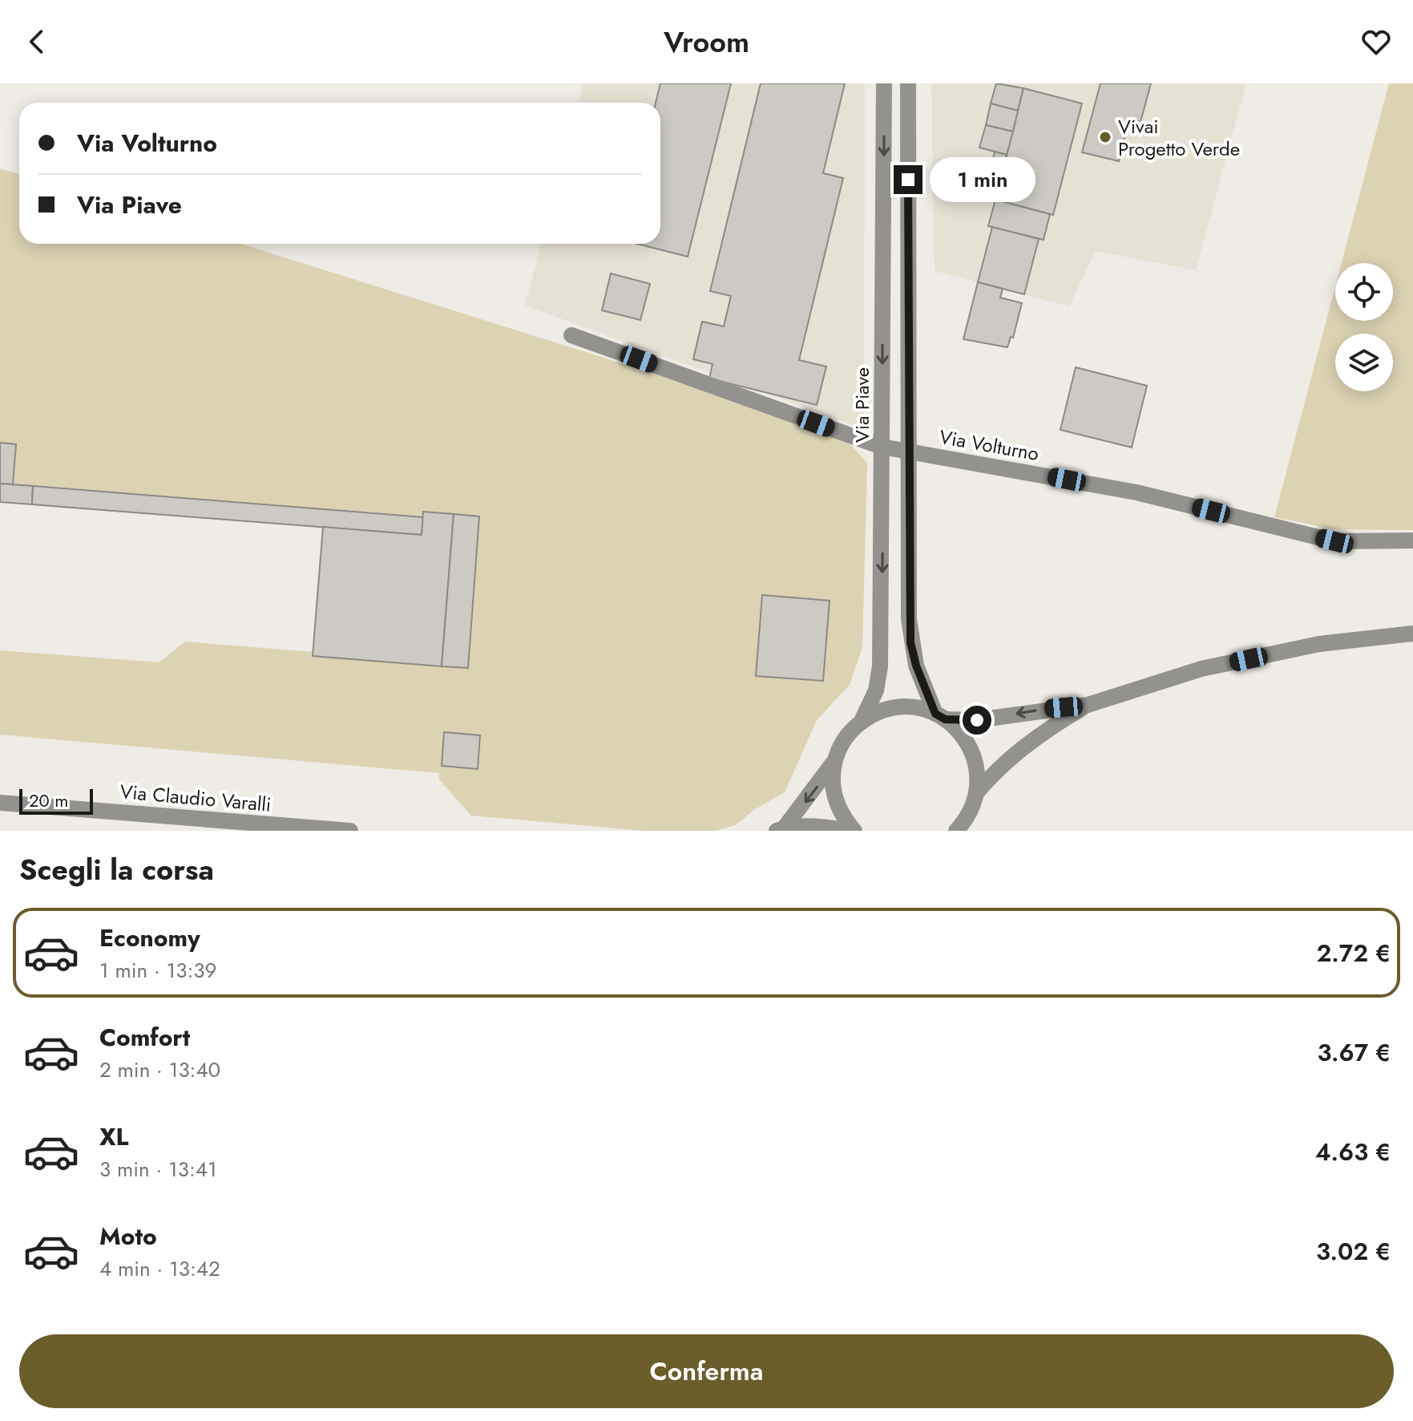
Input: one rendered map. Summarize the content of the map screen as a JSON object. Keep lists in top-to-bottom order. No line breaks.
{"streets":{"street":["Via Piave","Via Volturno","Via Claudio Varalli"]},"crossings":[["Via Piave","Via Volturno"]],"places":["Vivai Progetto Verde"],"scale_bar":"20 m","page":{"header":"Vroom","banner":["Via Volturno","Via Piave"],"bubble":"1 min","scale":"20 m","heading":"Scegli la corsa","list":[{"name":"Economy","note":"1 min · 13:39","value":"2.72 €"},{"name":"Comfort","note":"2 min · 13:40","value":"3.67 €"},{"name":"XL","note":"3 min · 13:41","value":"4.63 €"},{"name":"Moto","note":"4 min · 13:42","value":"3.02 €"}],"buttons":"Conferma"}}
